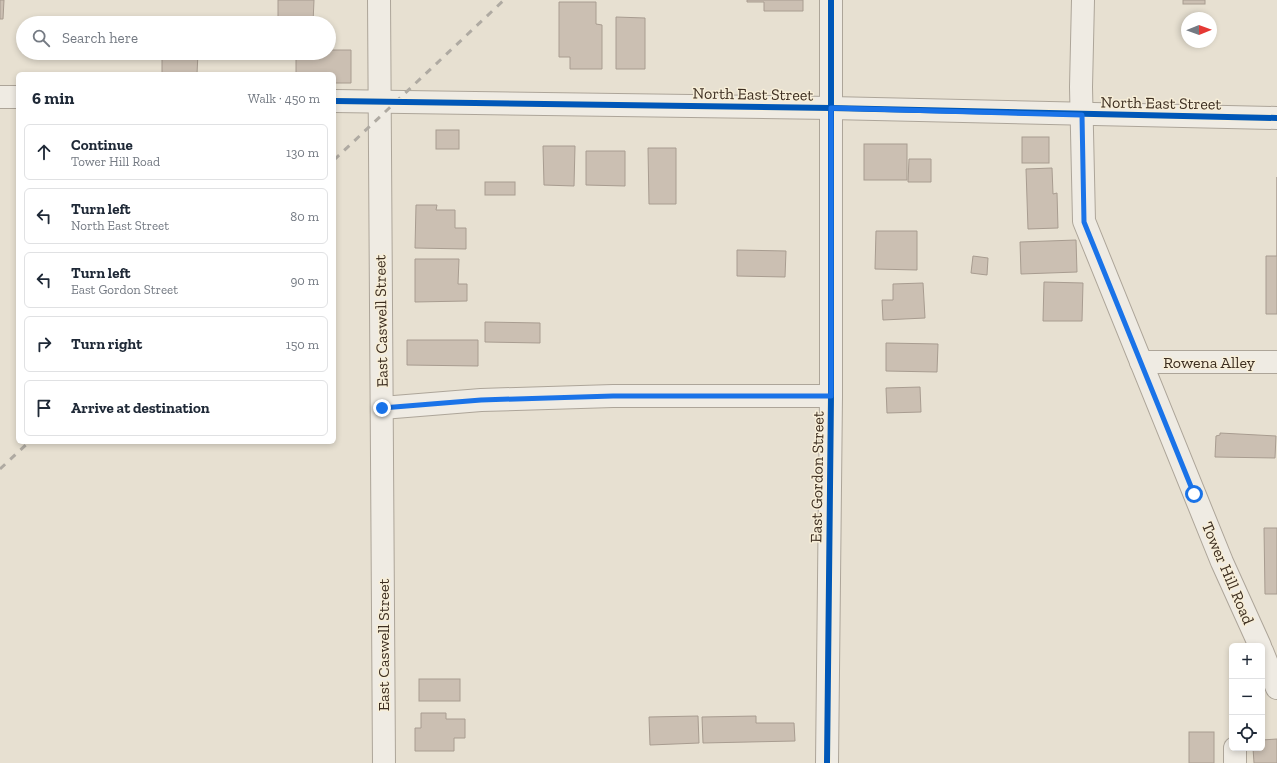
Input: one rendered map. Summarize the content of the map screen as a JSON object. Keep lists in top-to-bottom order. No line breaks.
{"streets":{"street":["North East Street","East Caswell Street","Rowena Alley","East Gordon Street","Tower Hill Road"]},"crossings":[["North East Street","East Caswell Street"],["North East Street","East Gordon Street"],["North East Street","Tower Hill Road"],["Rowena Alley","Tower Hill Road"]],"north":"right","page":{"search":"Search here","heading":["6 min","Walk · 450 m"],"list":[["Continue","Tower Hill Road","130 m"],["Turn left","North East Street","80 m"],["Turn left","East Gordon Street","90 m"],["Turn right","150 m"],"Arrive at destination"],"map_buttons":["+","−"]}}
